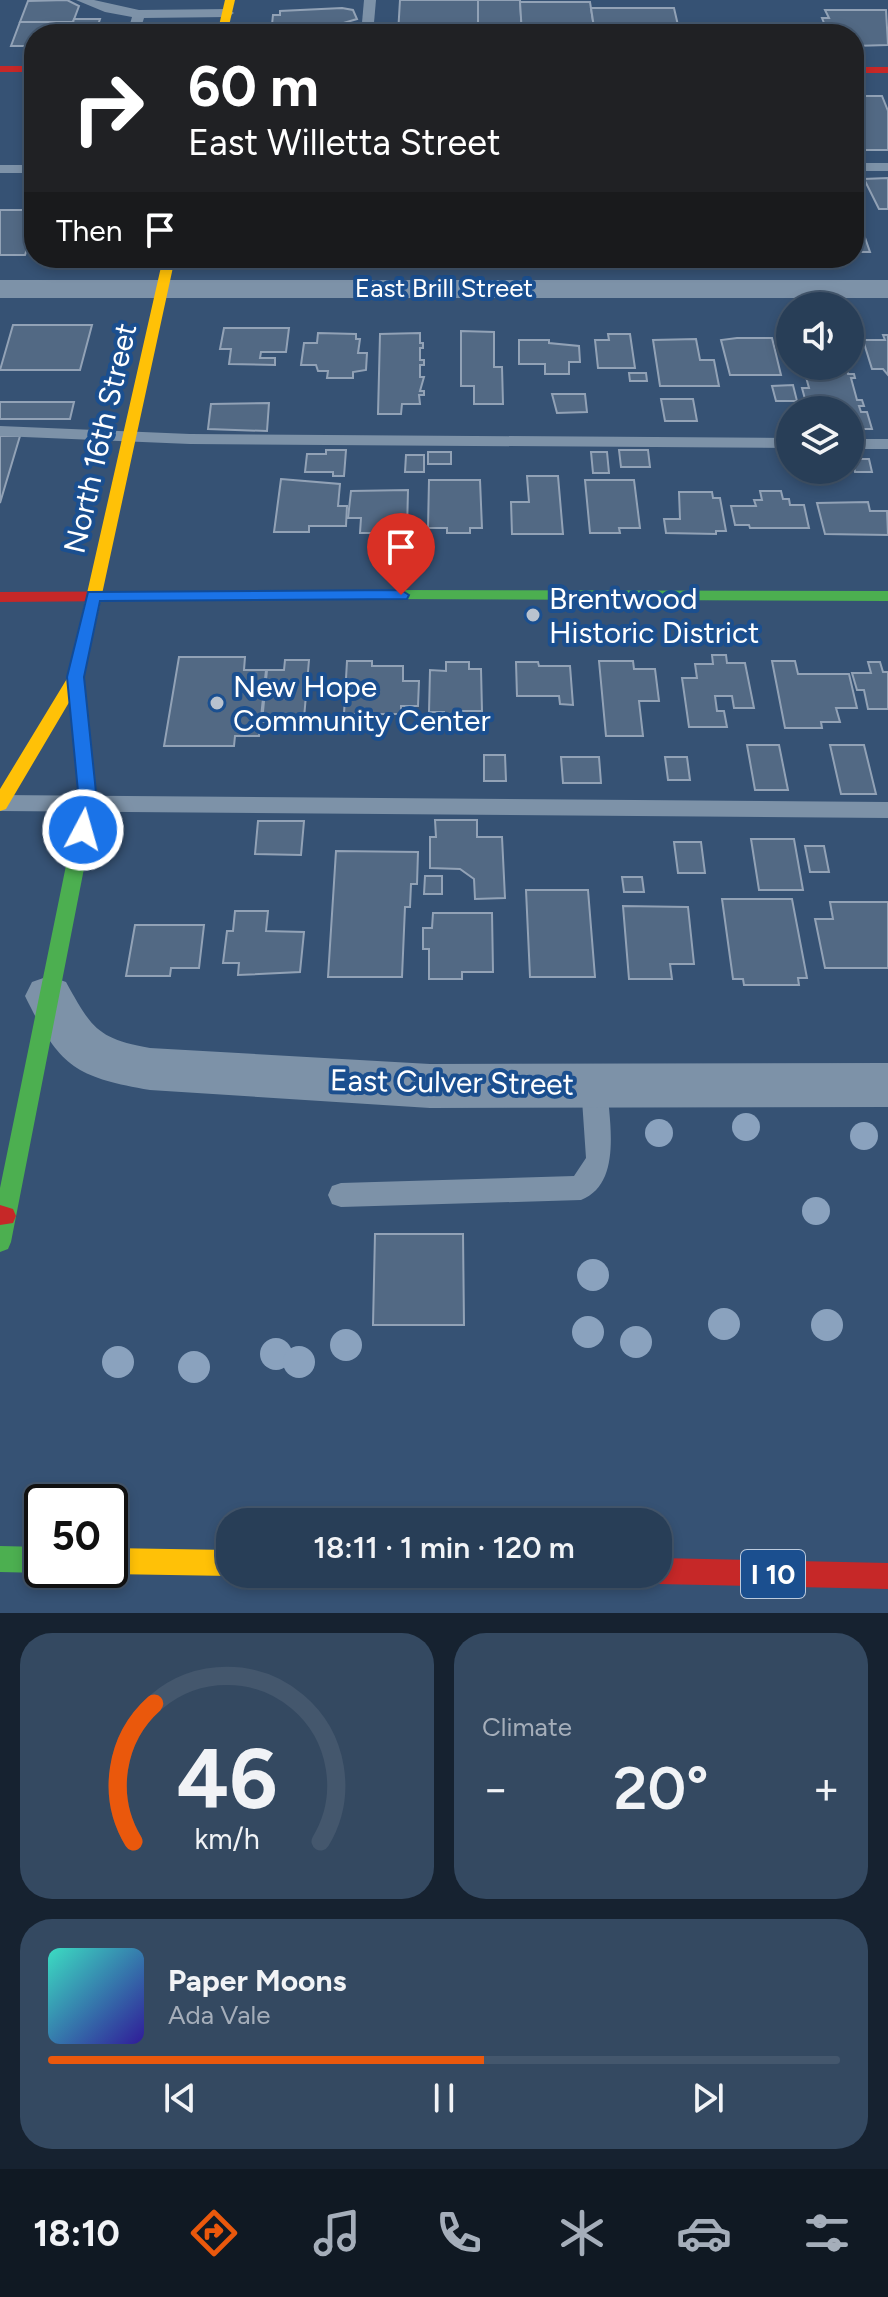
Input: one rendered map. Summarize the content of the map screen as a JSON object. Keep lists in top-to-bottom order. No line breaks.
{"streets":{"main road":["North 16th Street","I 10"],"street":["East Brill Street","East Culver Street"]},"crossings":[["East Brill Street","North 16th Street"],["North 16th Street","East Culver Street"]],"places":["Brentwood Historic District","New Hope Community Center"],"page":{"turn":["60 m","East Willetta Street"],"then":"Then","limit":"50","trip":"18:11 · 1 min · 120 m","tile":"Climate","heat":["−","20°","+"],"song":["Paper Moons","Ada Vale"],"tabs":"18:10","gauge":["46","km/h"]}}
